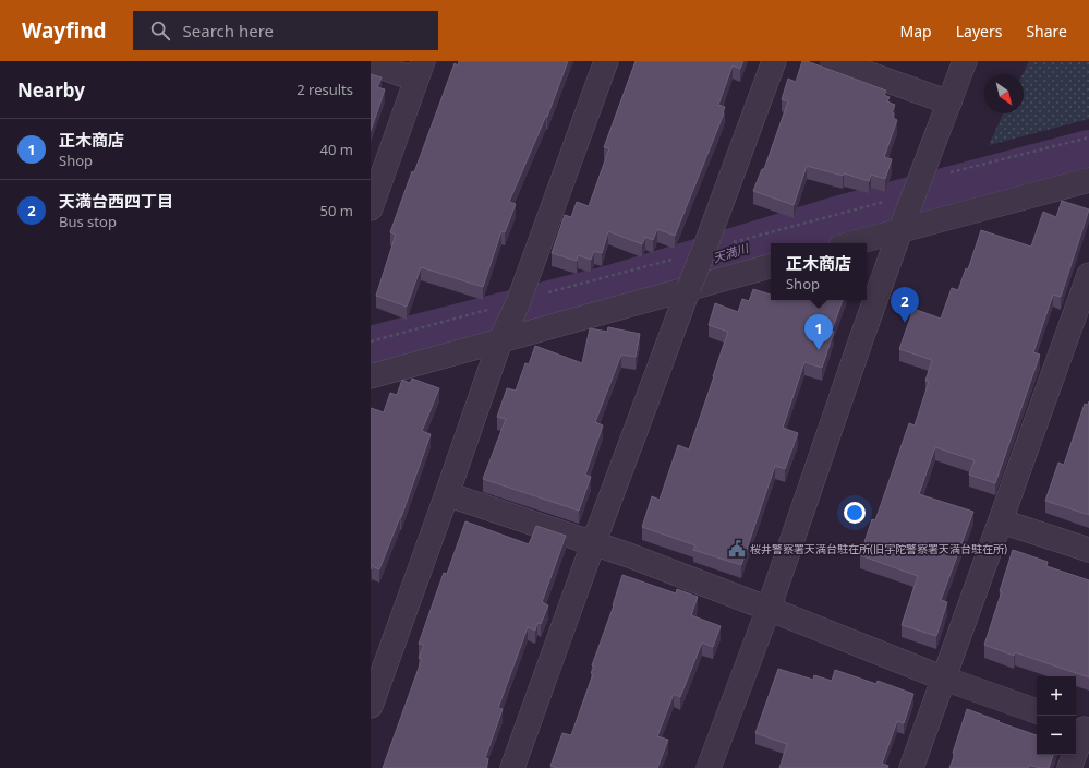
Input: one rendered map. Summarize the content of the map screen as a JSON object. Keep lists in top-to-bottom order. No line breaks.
{"water":["天満川"],"places":{"public building":["桜井警察署天満台駐在所(旧宇陀警察署天満台駐在所)"]},"north":"bottom right","page":{"header":"Wayfind","search":"Search here","nav":["Map","Layers","Share"],"heading":["Nearby","2 results"],"list":[{"mark":"1","name":"正木商店","note":"Shop","value":"40 m"},{"mark":"2","name":"天満台西四丁目","note":"Bus stop","value":"50 m"}],"popup":["正木商店","Shop"],"pins":["2","1"],"map_buttons":["+","−"]}}
